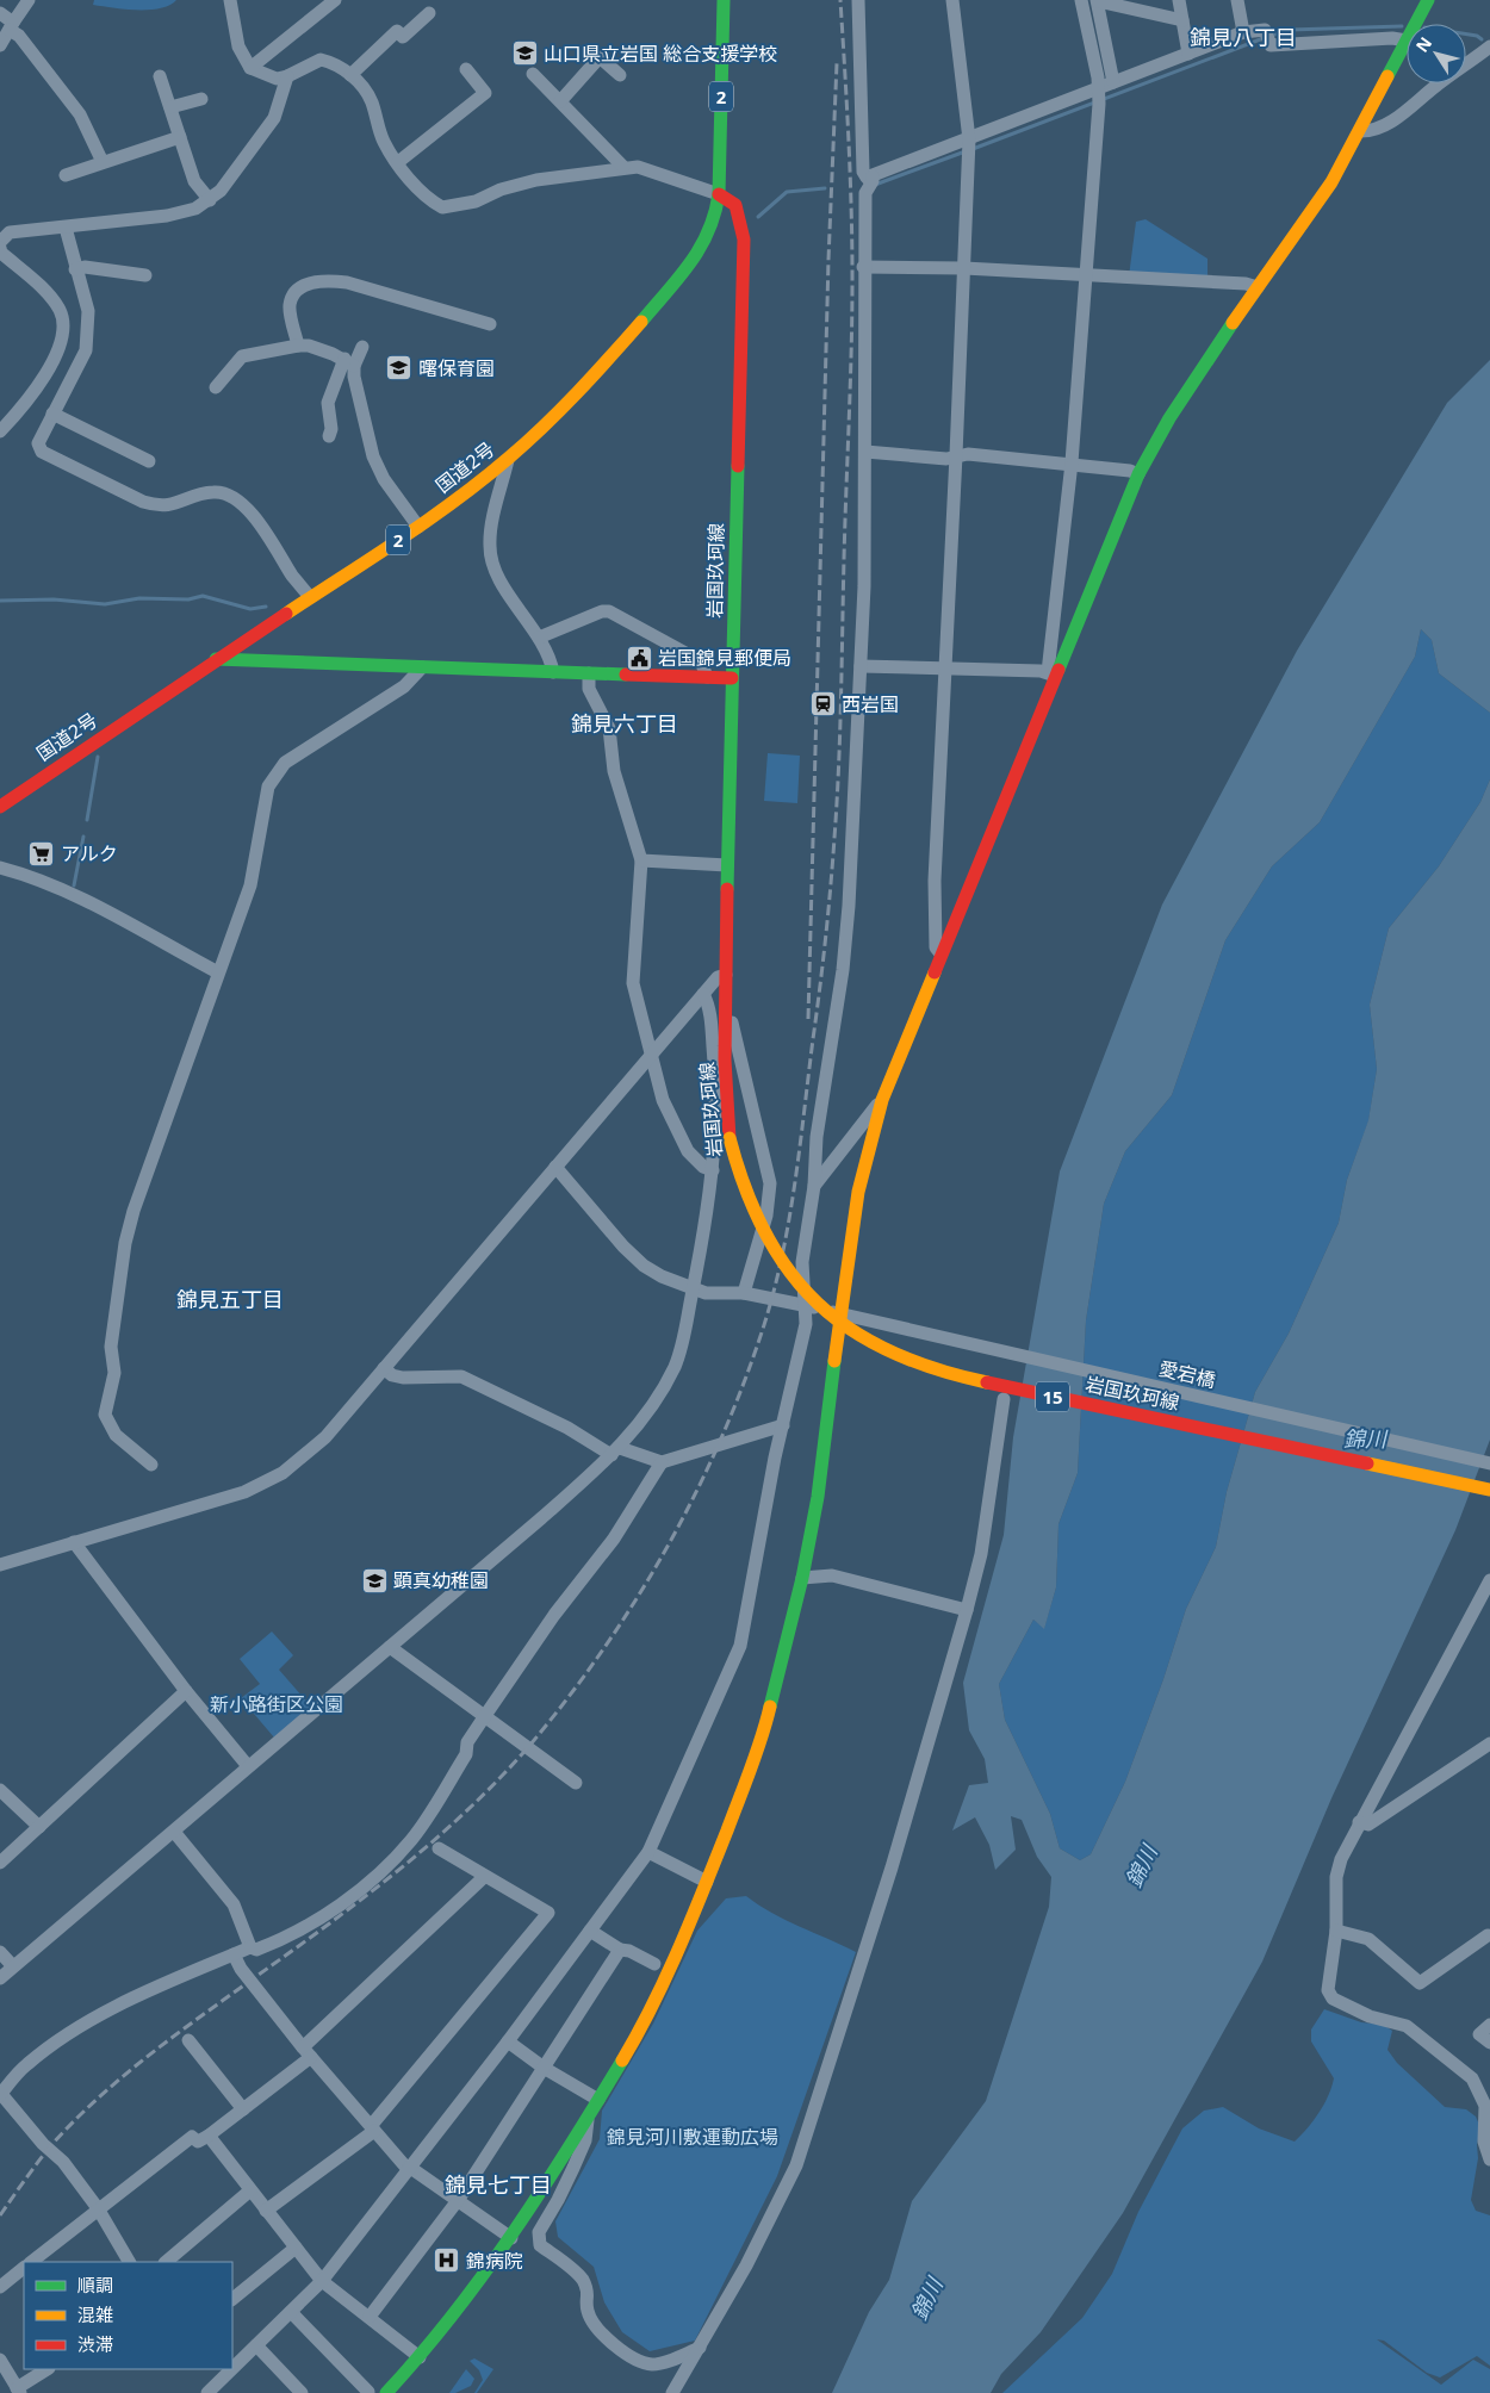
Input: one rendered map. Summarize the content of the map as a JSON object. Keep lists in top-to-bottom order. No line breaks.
{"streets":{"main road":["2","国道2号","岩国玖珂線","15"],"street":["愛宕橋"]},"crossings":[["国道2号","岩国玖珂線"]],"districts":["錦見八丁目","錦見六丁目","錦見五丁目","錦見七丁目"],"water":["錦川"],"parks":["新小路街区公園","錦見河川敷運動広場"],"places":{"school or university":["山口県立岩国 総合支援学校","曙保育園","顕真幼稚園"],"public building":["岩国錦見郵便局"],"station":["西岩国"],"supermarket":["アルク"],"hospital":["錦病院"]},"legend":["順調","混雑","渋滞"],"north":"top left"}
